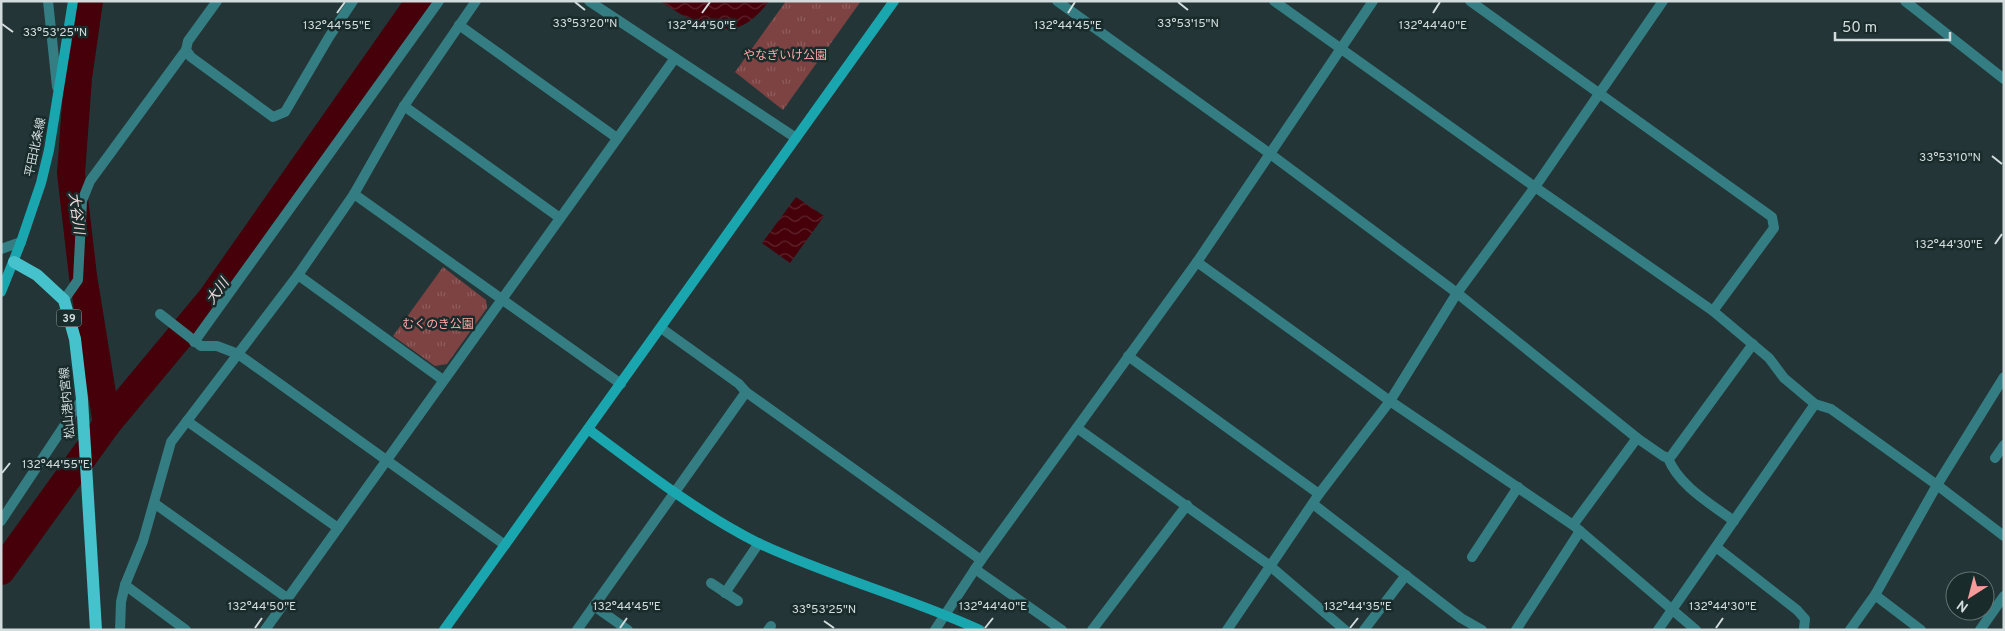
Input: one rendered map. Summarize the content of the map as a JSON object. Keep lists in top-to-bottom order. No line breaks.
{"streets":{"main road":["39","松山港内宮線"],"street":["平田北条線"]},"crossings":[["平田北条線","39"],["39","松山港内宮線"]],"water":["大谷川","大川"],"parks":["やなぎいけ公園","むくのき公園"],"scale_bar":"50 m","north":"bottom left","coordinates":["33°53'20\"N","33°53'15\"N","132°44'55\"E","132°44'50\"E","132°44'45\"E","132°44'40\"E","33°53'25\"N","33°53'10\"N","132°44'30\"E","132°44'35\"E"]}
